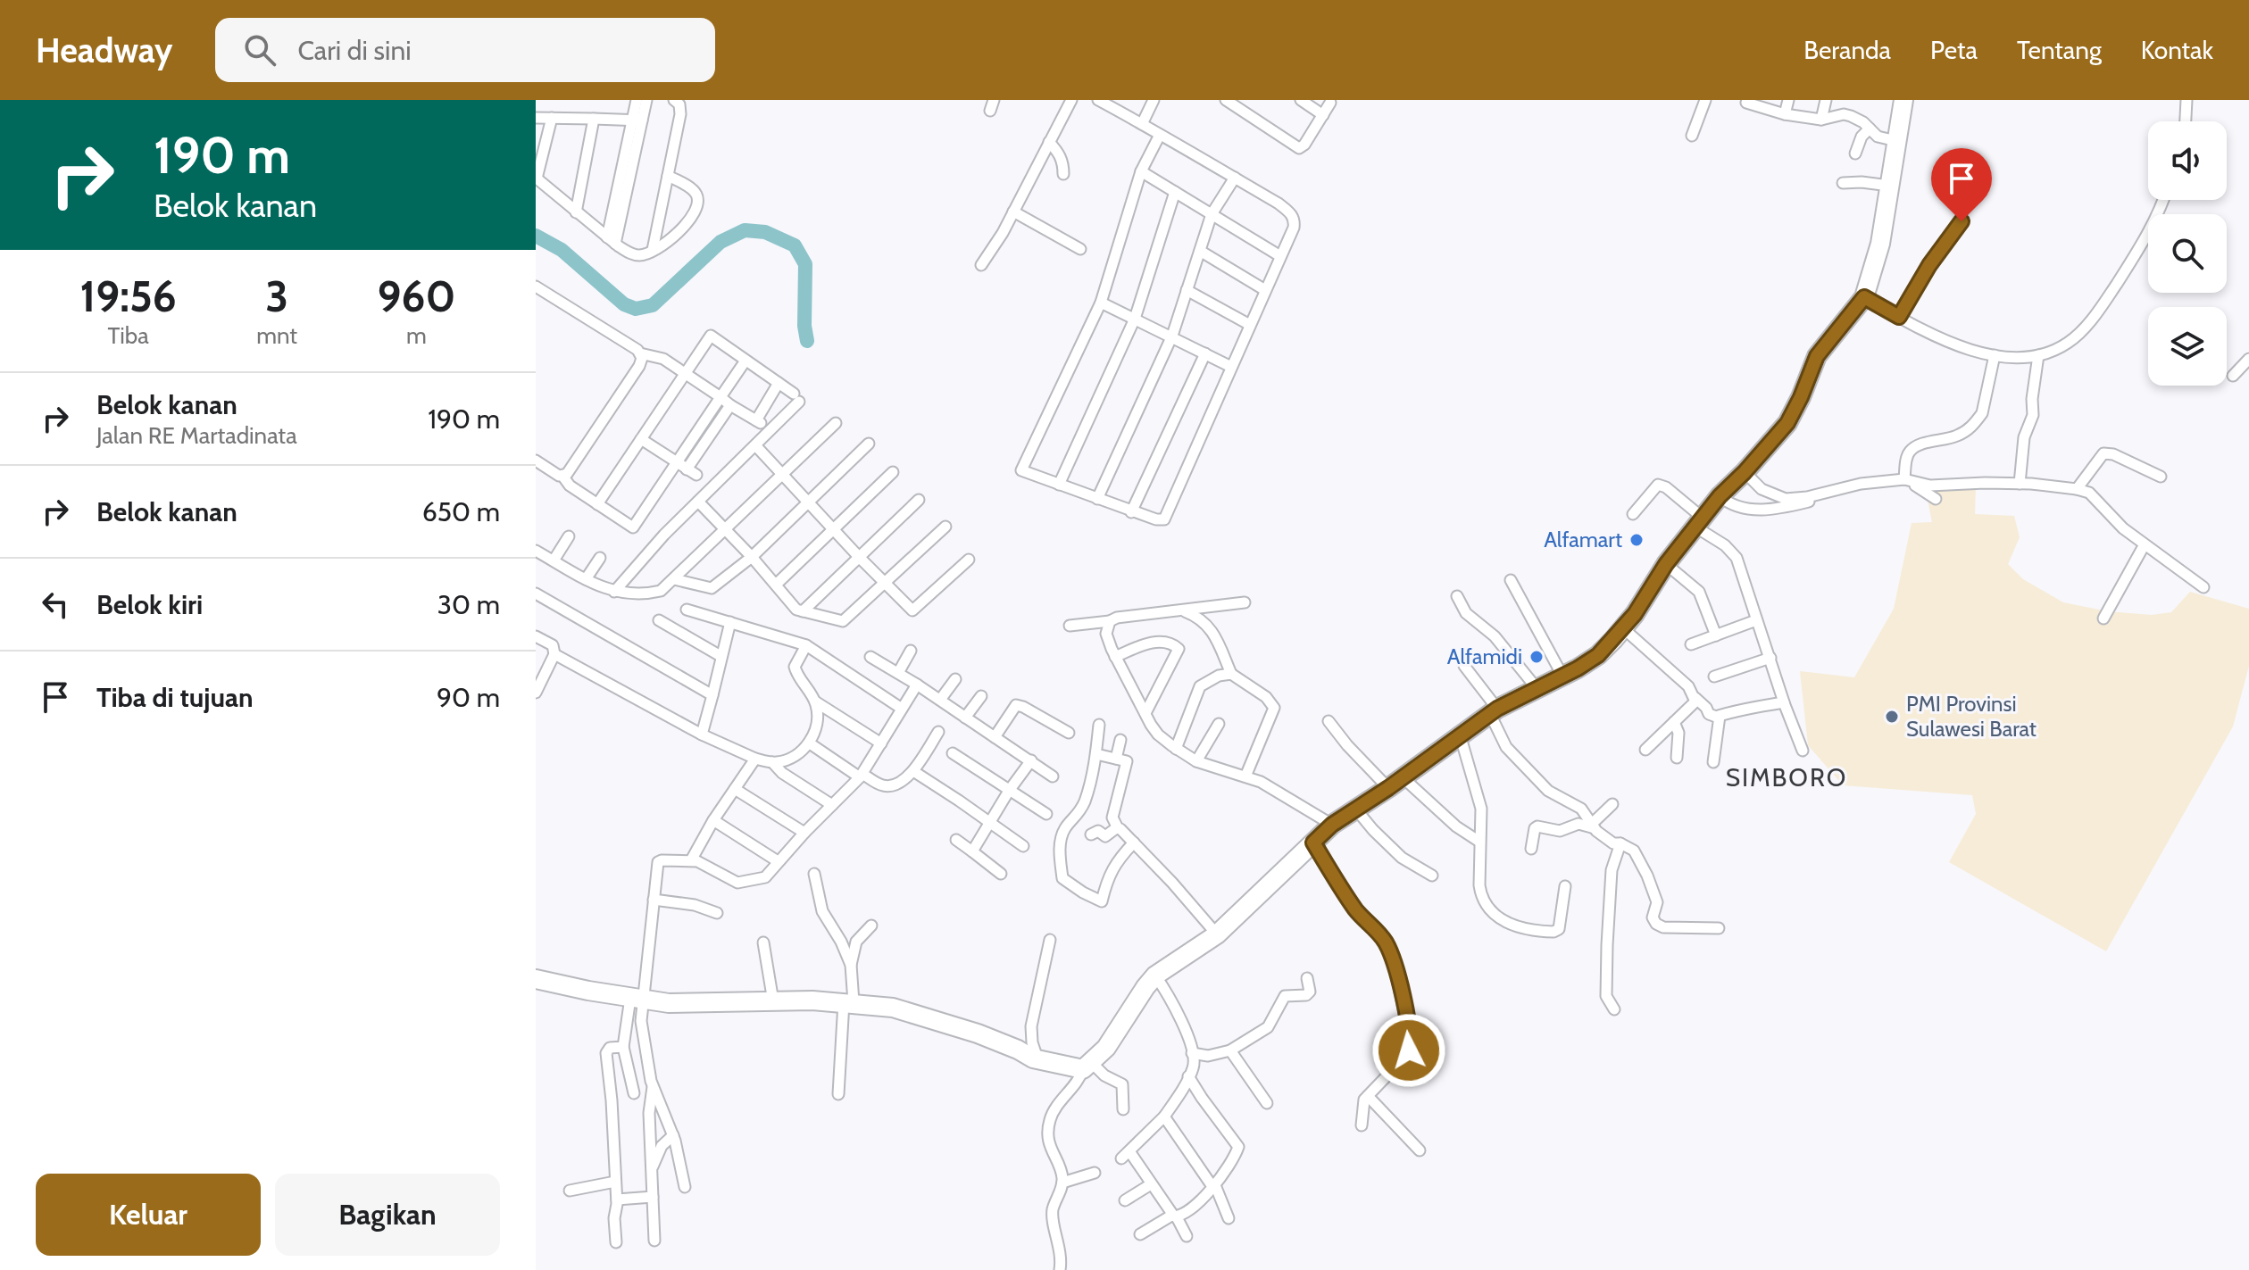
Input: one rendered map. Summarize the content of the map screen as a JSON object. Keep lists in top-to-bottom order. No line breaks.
{"districts":["SIMBORO"],"places":["Alfamart","Alfamidi","PMI Provinsi Sulawesi Barat"],"page":{"header":"Headway","search":"Cari di sini","nav":["Beranda","Peta","Tentang","Kontak"],"turn":["190 m","Belok kanan"],"eta":["19:56","Tiba","3","mnt","960","m"],"list":[{"name":"Belok kanan","note":"Jalan RE Martadinata","value":"190 m"},{"name":"Belok kanan","value":"650 m"},{"name":"Belok kiri","value":"30 m"},{"name":"Tiba di tujuan","value":"90 m"}],"buttons":["Keluar","Bagikan"]}}
